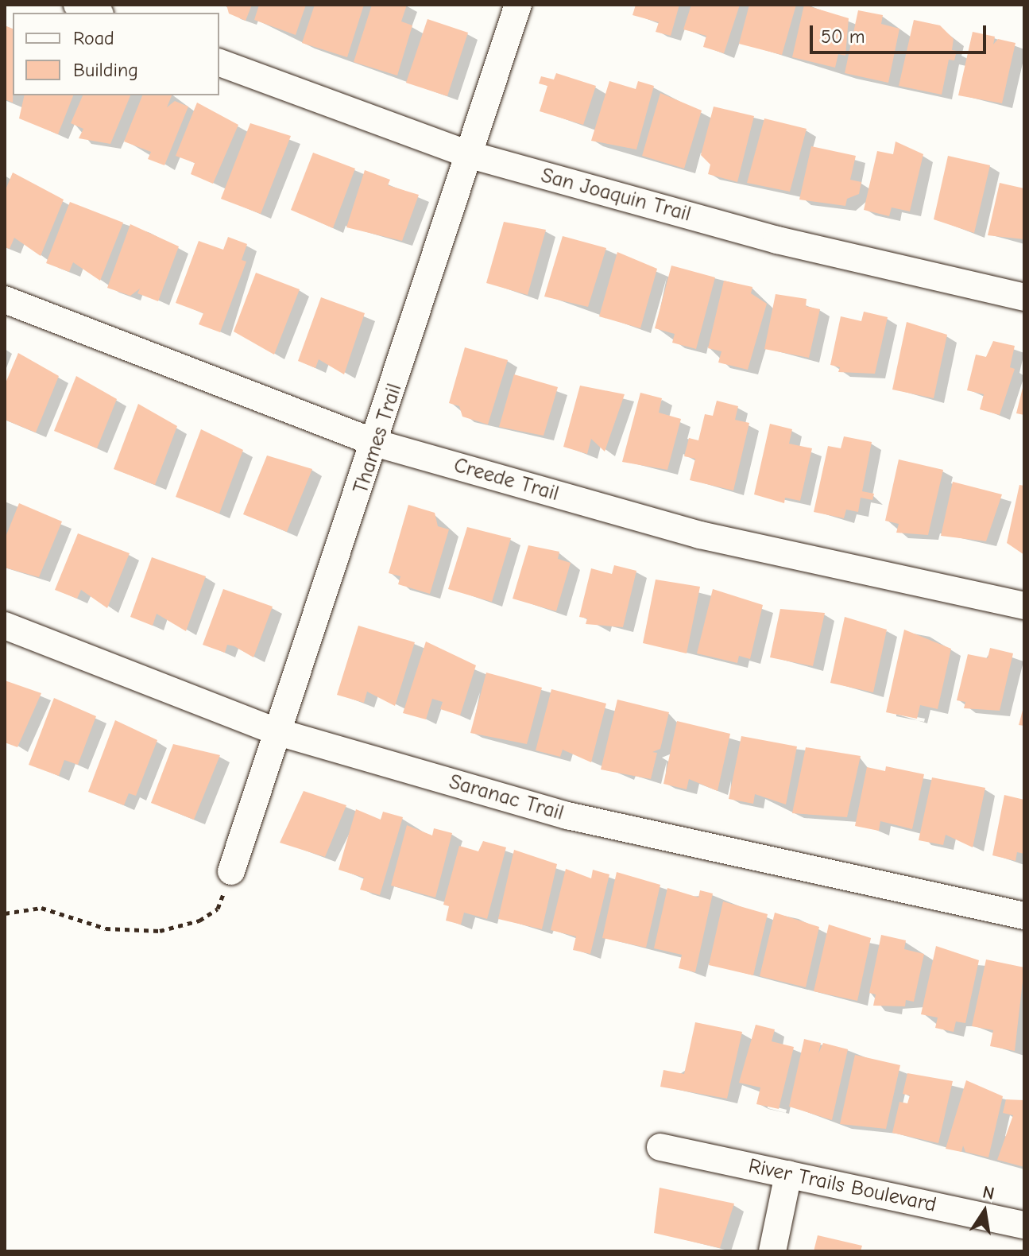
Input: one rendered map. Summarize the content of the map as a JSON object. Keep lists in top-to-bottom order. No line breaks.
{"streets":{"street":["San Joaquin Trail","Thames Trail","Creede Trail","Saranac Trail","River Trails Boulevard"]},"crossings":[["San Joaquin Trail","Thames Trail"],["Thames Trail","Creede Trail"],["Thames Trail","Saranac Trail"]],"legend":["Road","Building"],"scale_bar":"50 m","north":"top"}
